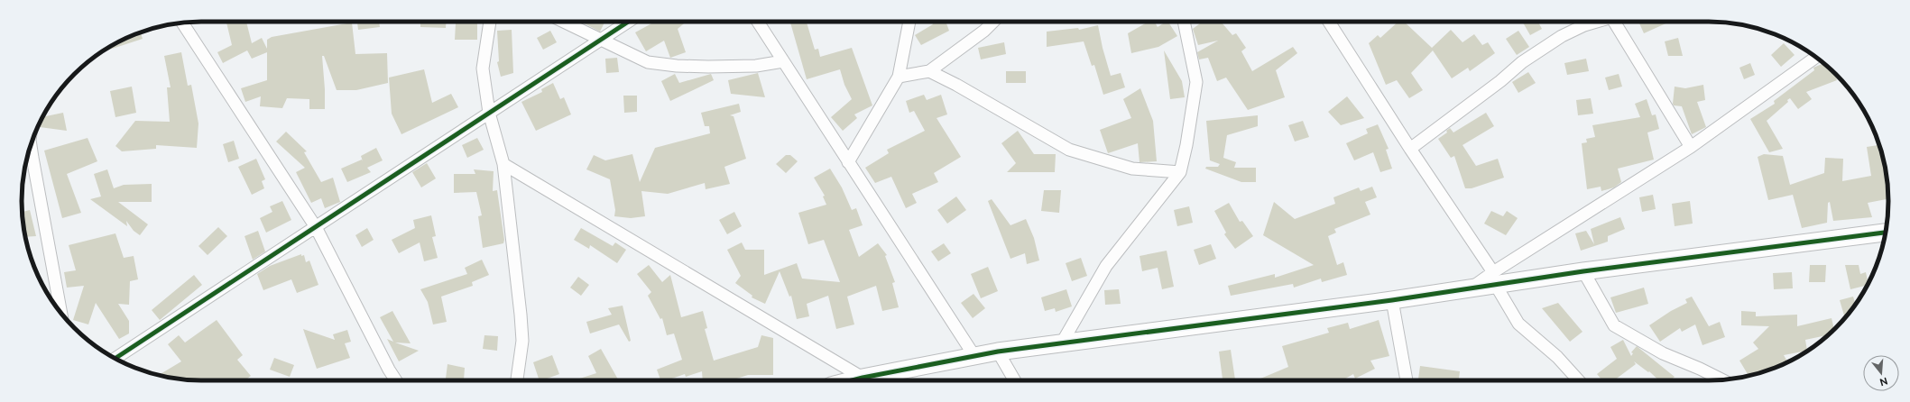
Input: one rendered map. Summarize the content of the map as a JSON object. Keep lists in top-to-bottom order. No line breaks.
{"north":"bottom"}
